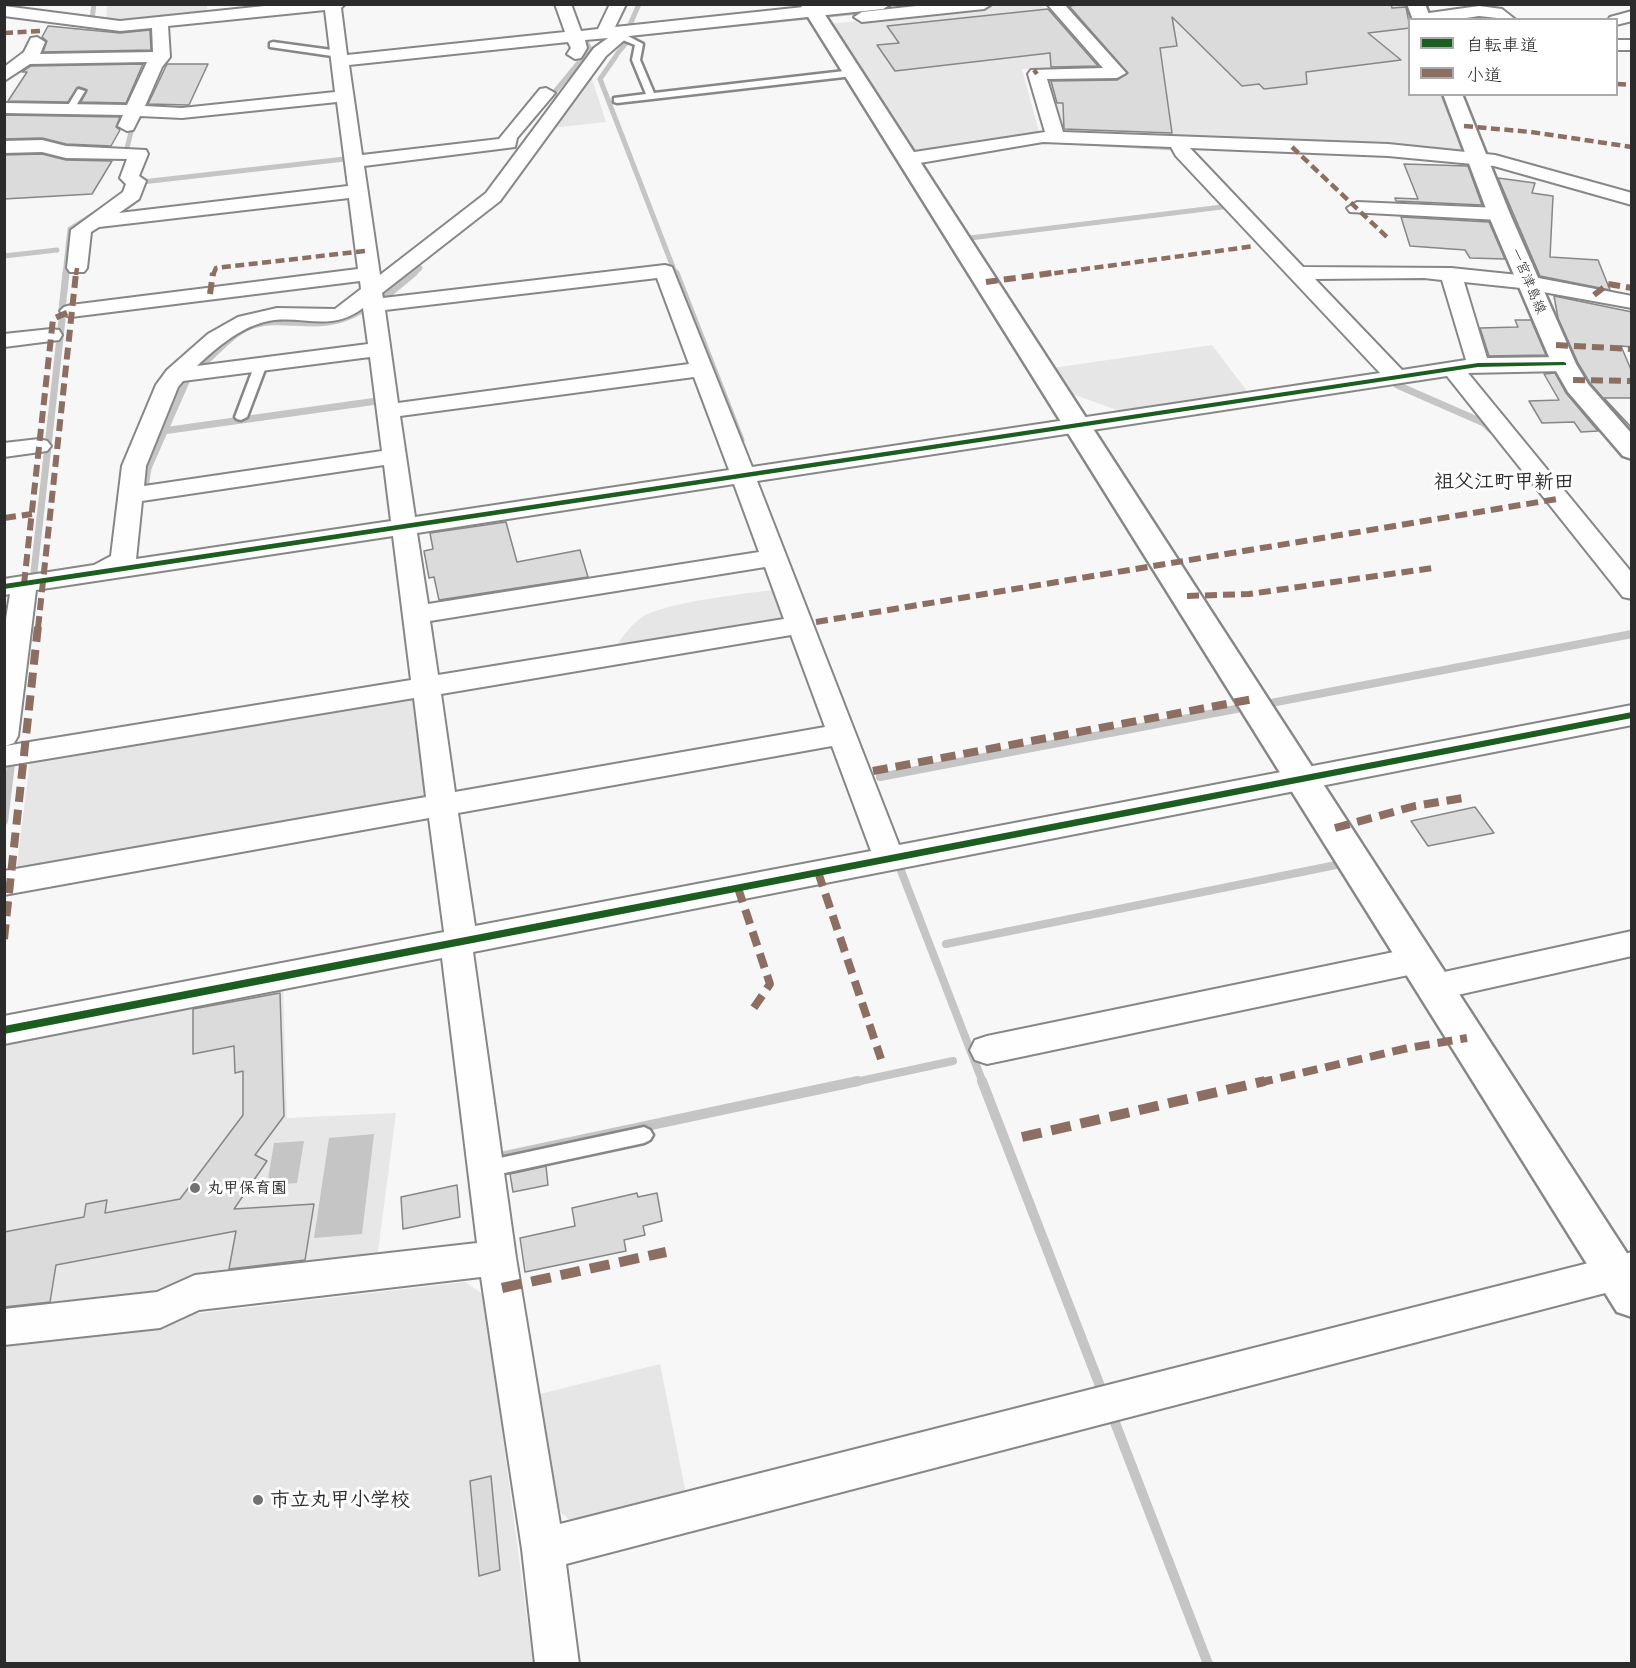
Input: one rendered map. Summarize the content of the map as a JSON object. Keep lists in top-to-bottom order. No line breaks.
{"streets":{"street":["一宮津島線"]},"districts":["祖父江町甲新田"],"places":["丸甲保育園","市立丸甲小学校"],"legend":["自転車道","小道"]}
